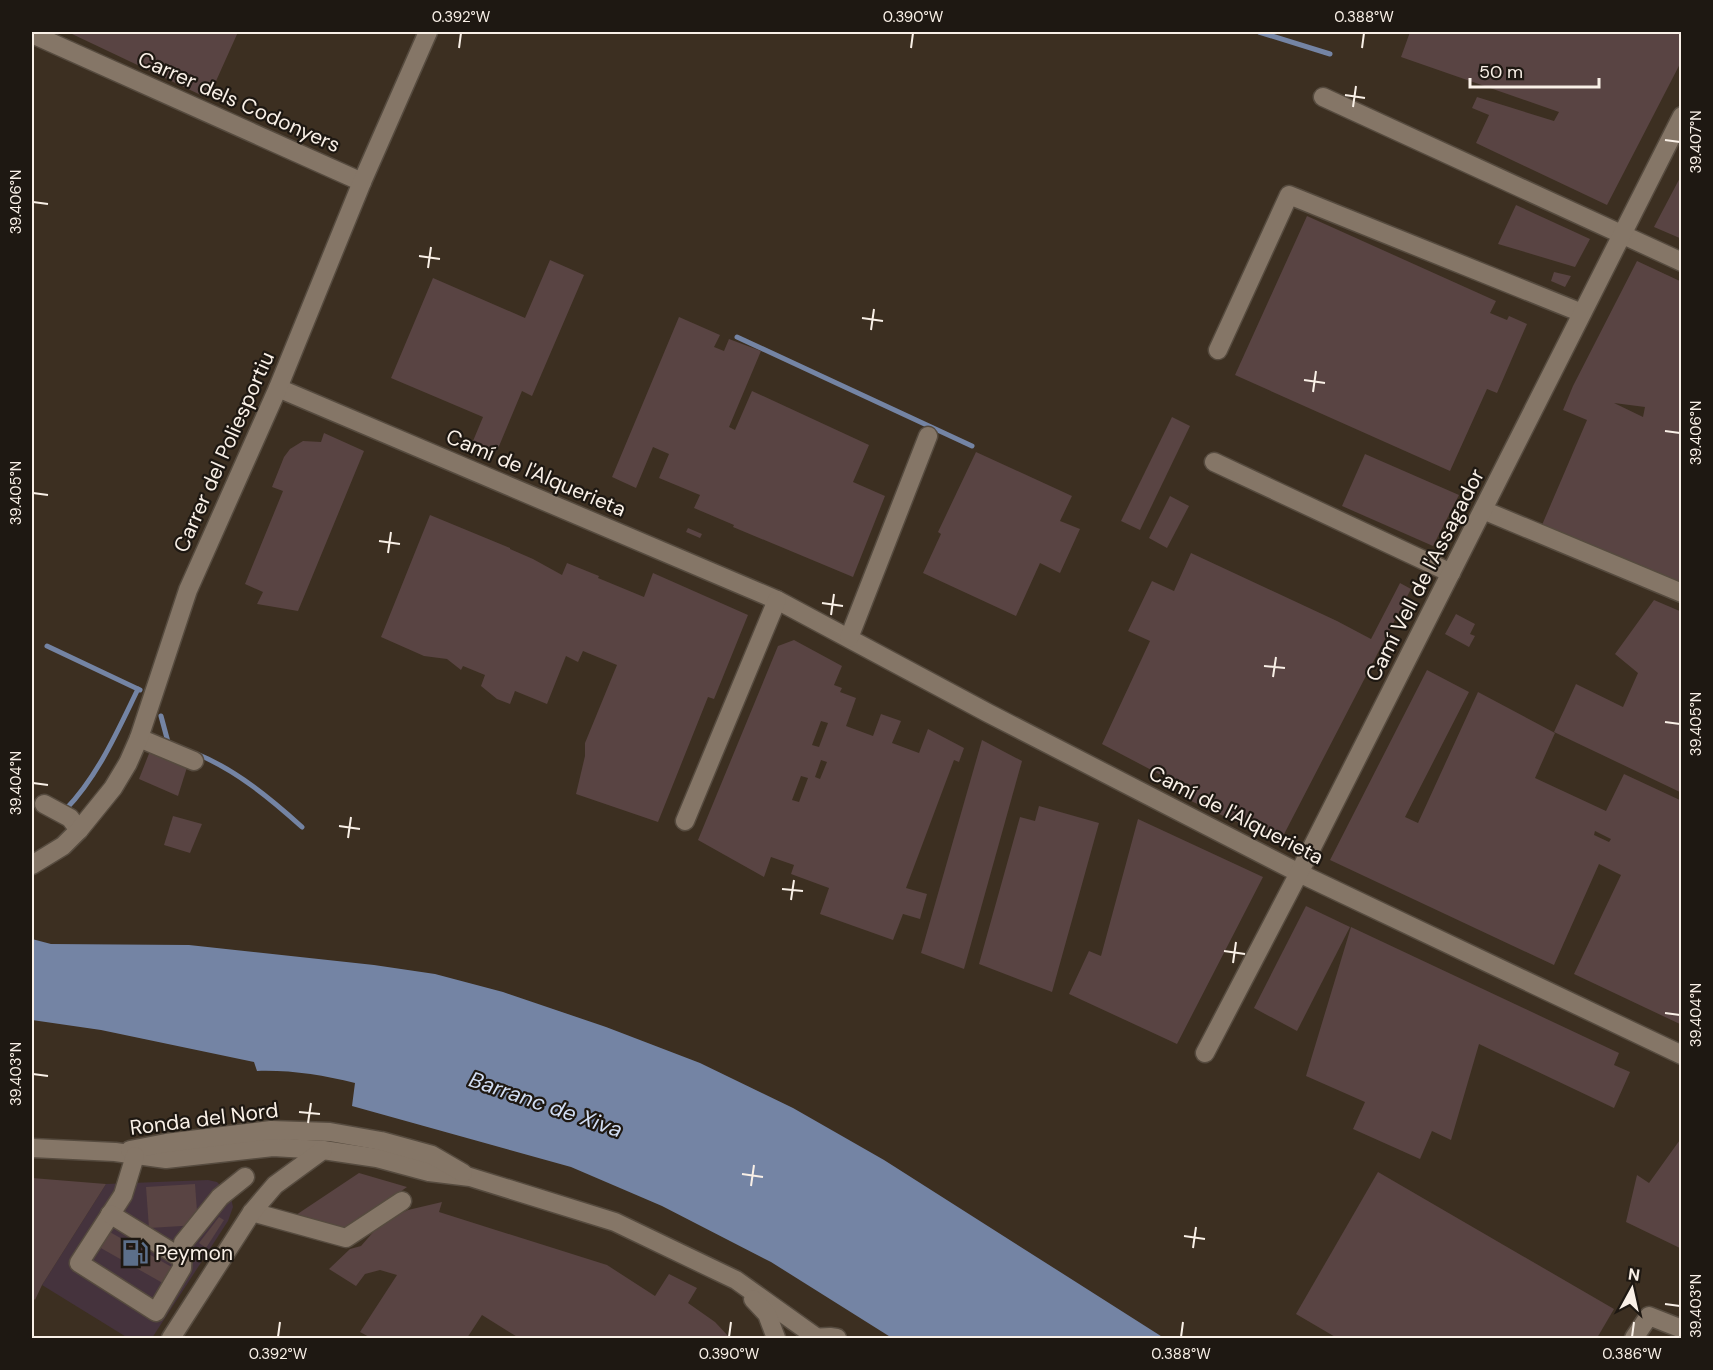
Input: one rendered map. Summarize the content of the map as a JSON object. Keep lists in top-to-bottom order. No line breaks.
{"streets":{"street":["Carrer dels Codonyers","Carrer del Poliesportiu","Camí de l'Alquerieta","Camí Vell de l'Assagador","Ronda del Nord"]},"crossings":[["Carrer dels Codonyers","Carrer del Poliesportiu"],["Carrer del Poliesportiu","Camí de l'Alquerieta"],["Camí de l'Alquerieta","Camí Vell de l'Assagador"]],"water":["Barranc de Xiva"],"places":{"fuel station":["Peymon"]},"scale_bar":"50 m","north":"top","coordinates":["0.392°W","0.390°W","0.388°W","39.407°N","39.406°N","39.405°N","39.404°N","39.403°N","0.386°W"]}
